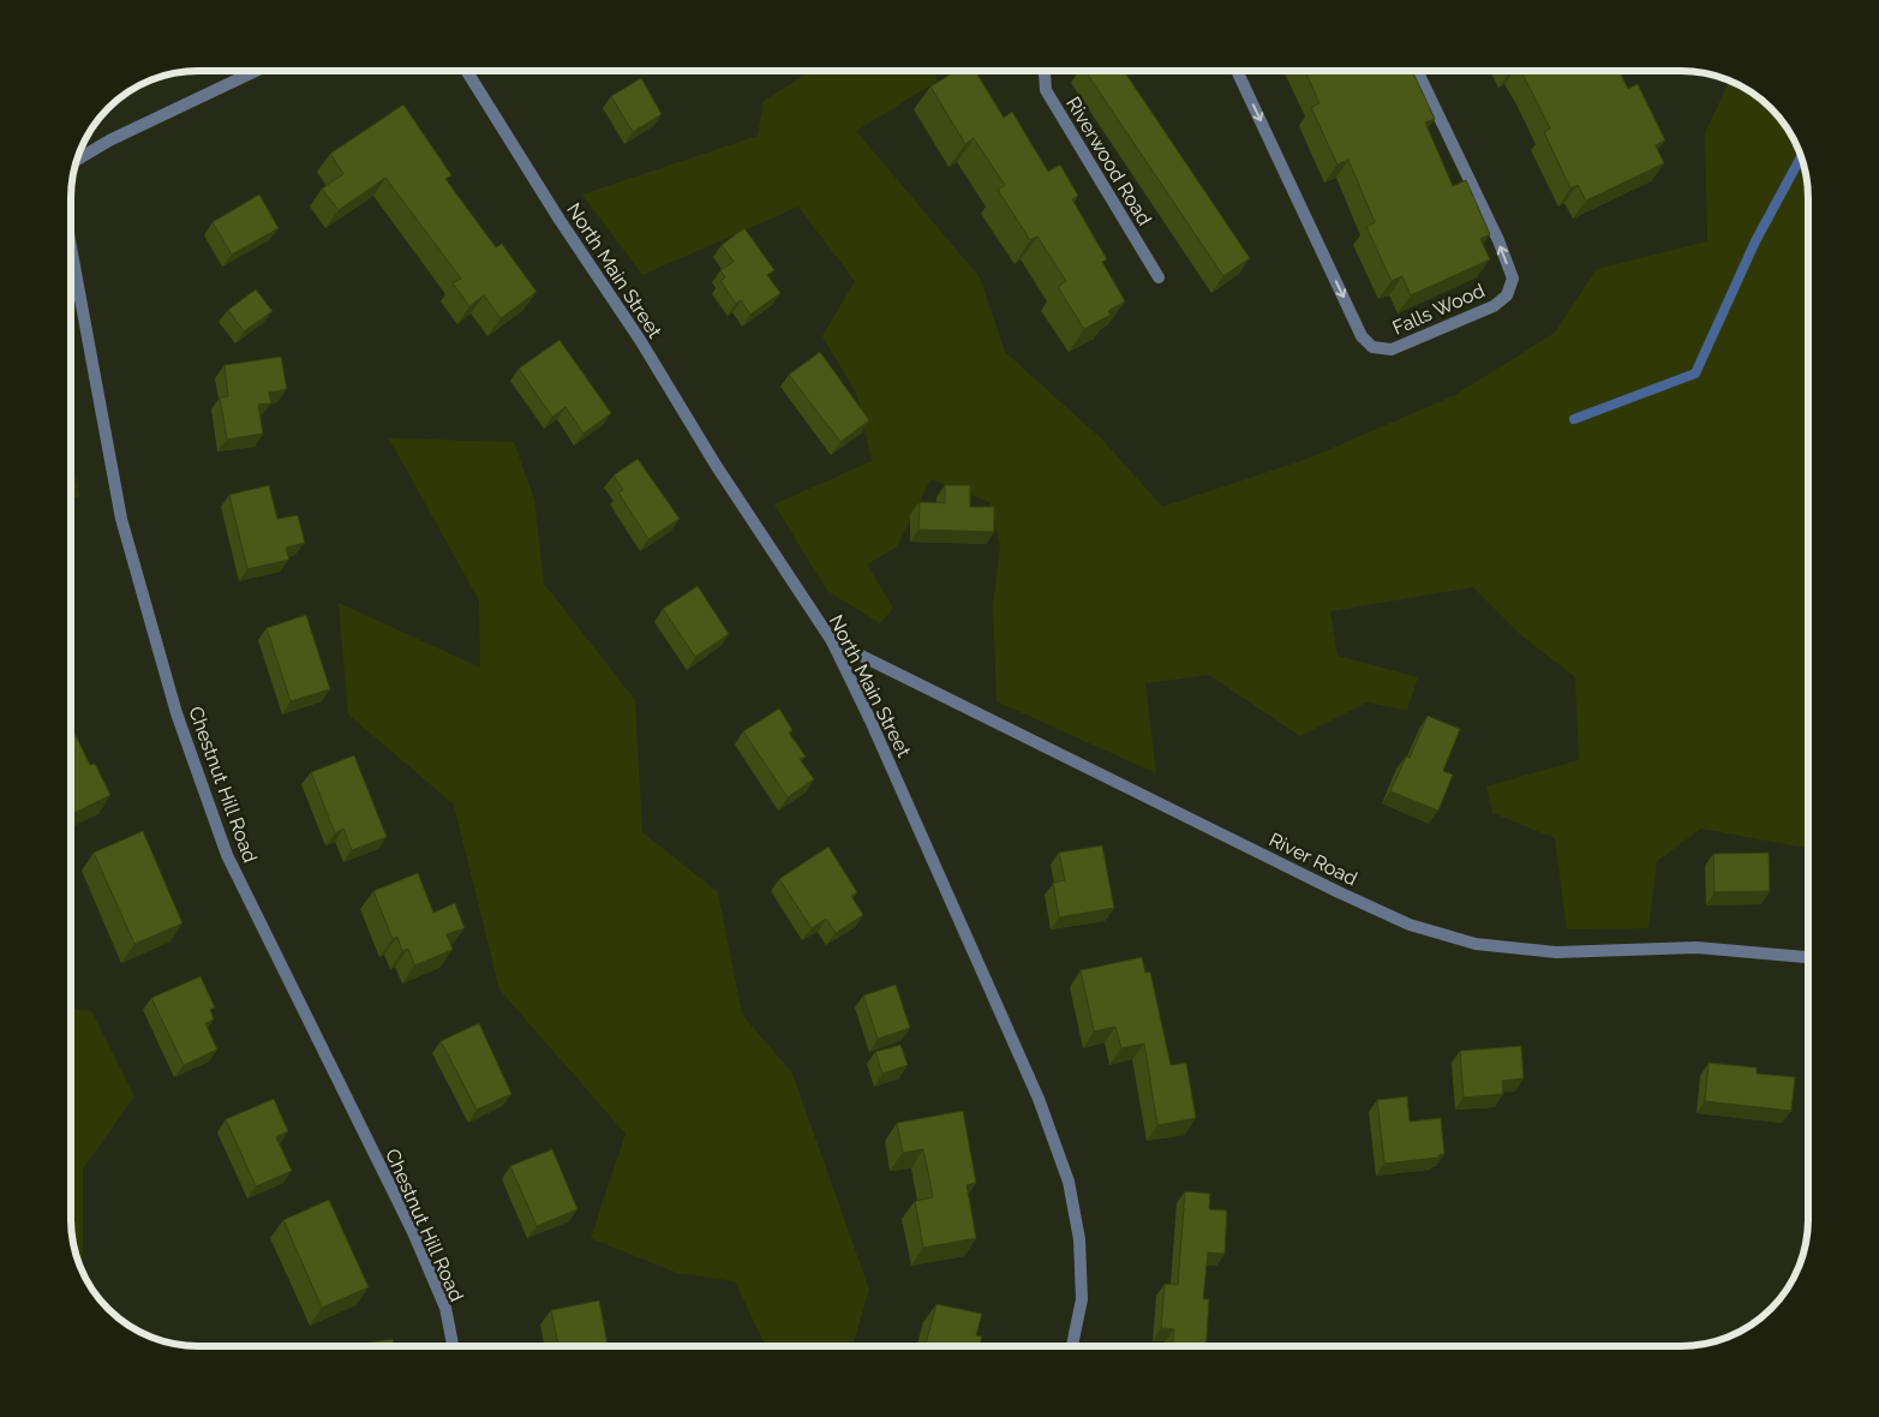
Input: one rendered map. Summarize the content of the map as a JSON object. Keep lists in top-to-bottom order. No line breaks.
{"streets":{"street":["Riverwood Road","North Main Street","Falls Wood","Chestnut Hill Road","River Road"]},"crossings":[["North Main Street","River Road"]]}
